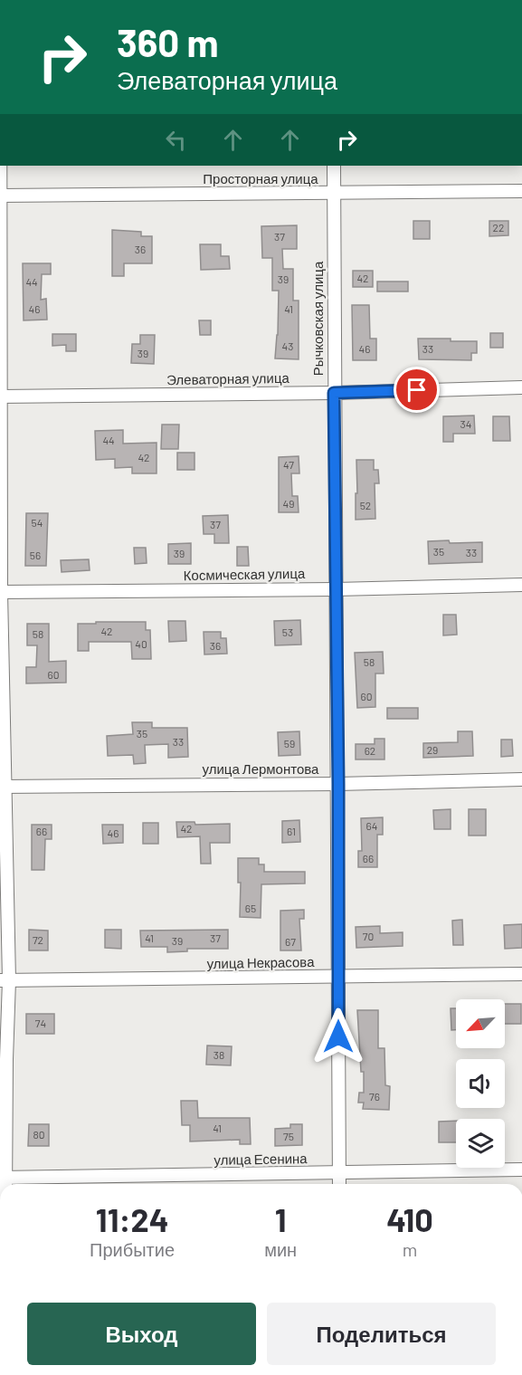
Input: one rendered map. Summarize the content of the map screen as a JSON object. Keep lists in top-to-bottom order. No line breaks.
{"streets":{"street":["Просторная улица","Рычковская улица","Элеваторная улица","Космическая улица","улица Лермонтова","улица Некрасова","улица Есенина"]},"crossings":[["Просторная улица","Рычковская улица"],["Рычковская улица","Элеваторная улица"],["Рычковская улица","Космическая улица"],["Рычковская улица","улица Лермонтова"],["Рычковская улица","улица Некрасова"],["Рычковская улица","улица Есенина"]],"house_numbers":["22","37","36","42","39","44","46","41","43","46","33","39","34","44","42","47","49","52","54","37","35","33","39","56","42","53","58","40","36","58","60","60","35","33","59","29","62","64","42","66","61","46","66","65","70","41","37","72","39","67","74","38","76","41","80","75"],"north":"bottom left","page":{"turn":["360 m","Элеваторная улица"],"eta":["11:24","Прибытие","1","мин","410","m"],"buttons":["Выход","Поделиться"]}}
